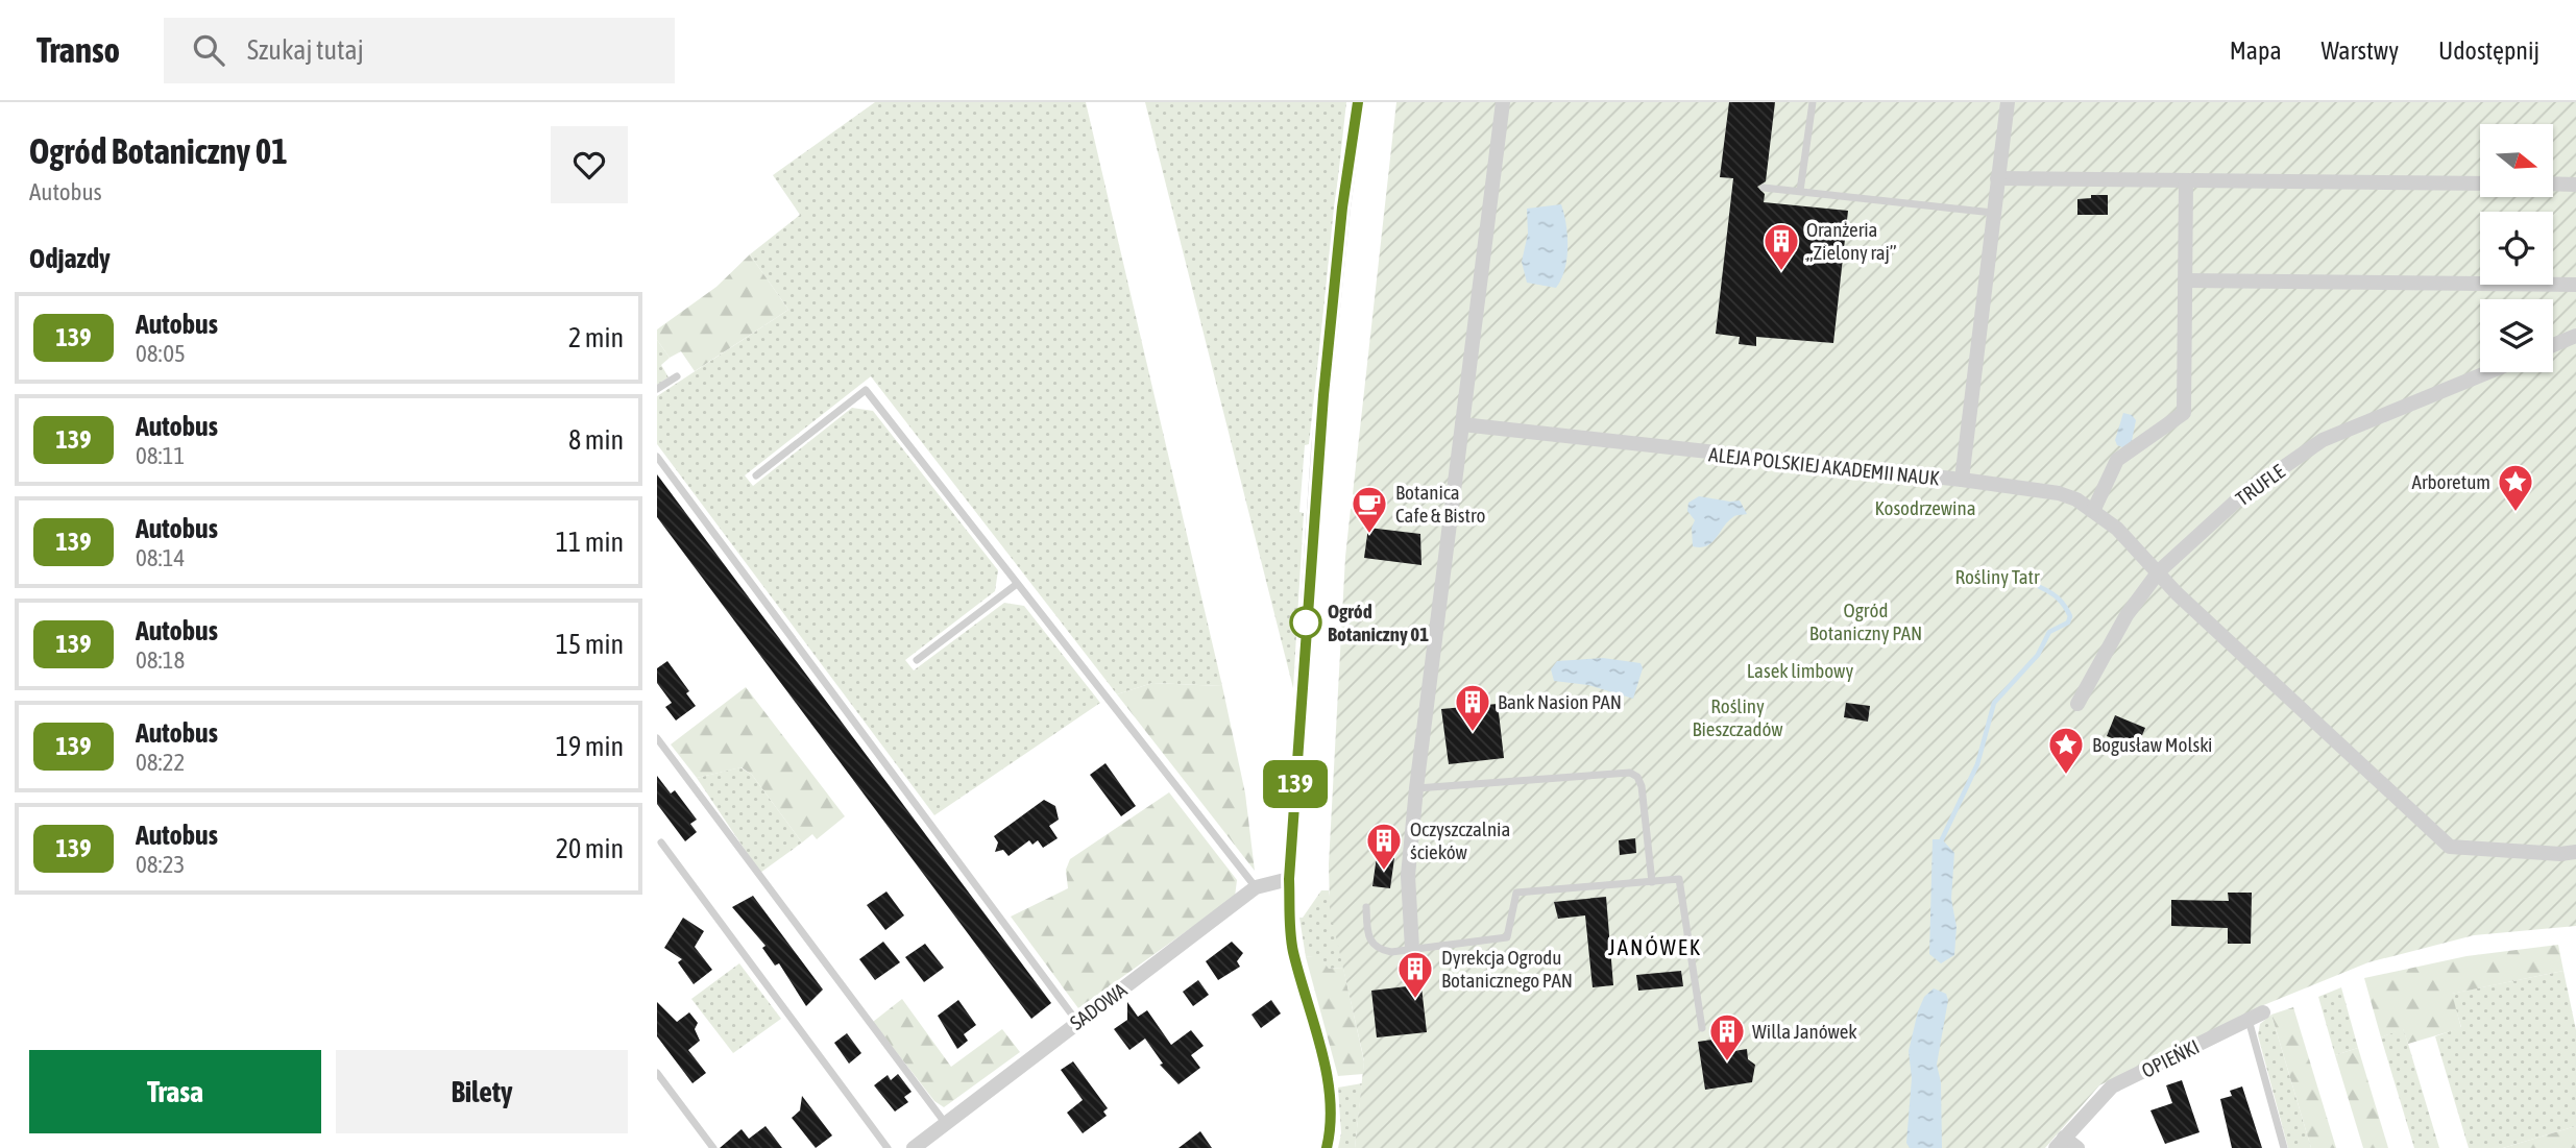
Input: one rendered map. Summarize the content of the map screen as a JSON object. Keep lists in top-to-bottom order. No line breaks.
{"streets":{"street":["ALEJA POLSKIEJ AKADEMII NAUK","TRUFLE","SADOWA","OPIEŃKI"]},"crossings":[["ALEJA POLSKIEJ AKADEMII NAUK","TRUFLE"]],"districts":["JANÓWEK"],"parks":["Kosodrzewina","Rośliny Tatr","Ogród Botaniczny PAN","Lasek limbowy","Rośliny Bieszczadów"],"places":{"building":["Oranżeria „Zielony raj”","Bank Nasion PAN","Oczyszczalnia ścieków","Dyrekcja Ogrodu Botanicznego PAN","Willa Janówek"],"place":["Arboretum","Bogusław Molski"],"cafe":["Botanica Cafe & Bistro"],"other":["Ogród Botaniczny 01"]},"lines":["bus line 139"],"north":"right","page":{"header":"Transo","search":"Szukaj tutaj","nav":["Mapa","Warstwy","Udostępnij"],"heading":[["Ogród Botaniczny 01","Autobus"],"Odjazdy"],"on_map":"139","list":[{"mark":"139","name":"Autobus","note":"08:05","value":"2 min"},{"mark":"139","name":"Autobus","note":"08:11","value":"8 min"},{"mark":"139","name":"Autobus","note":"08:14","value":"11 min"},{"mark":"139","name":"Autobus","note":"08:18","value":"15 min"},{"mark":"139","name":"Autobus","note":"08:22","value":"19 min"},{"mark":"139","name":"Autobus","note":"08:23","value":"20 min"}],"buttons":["Trasa","Bilety"]}}
